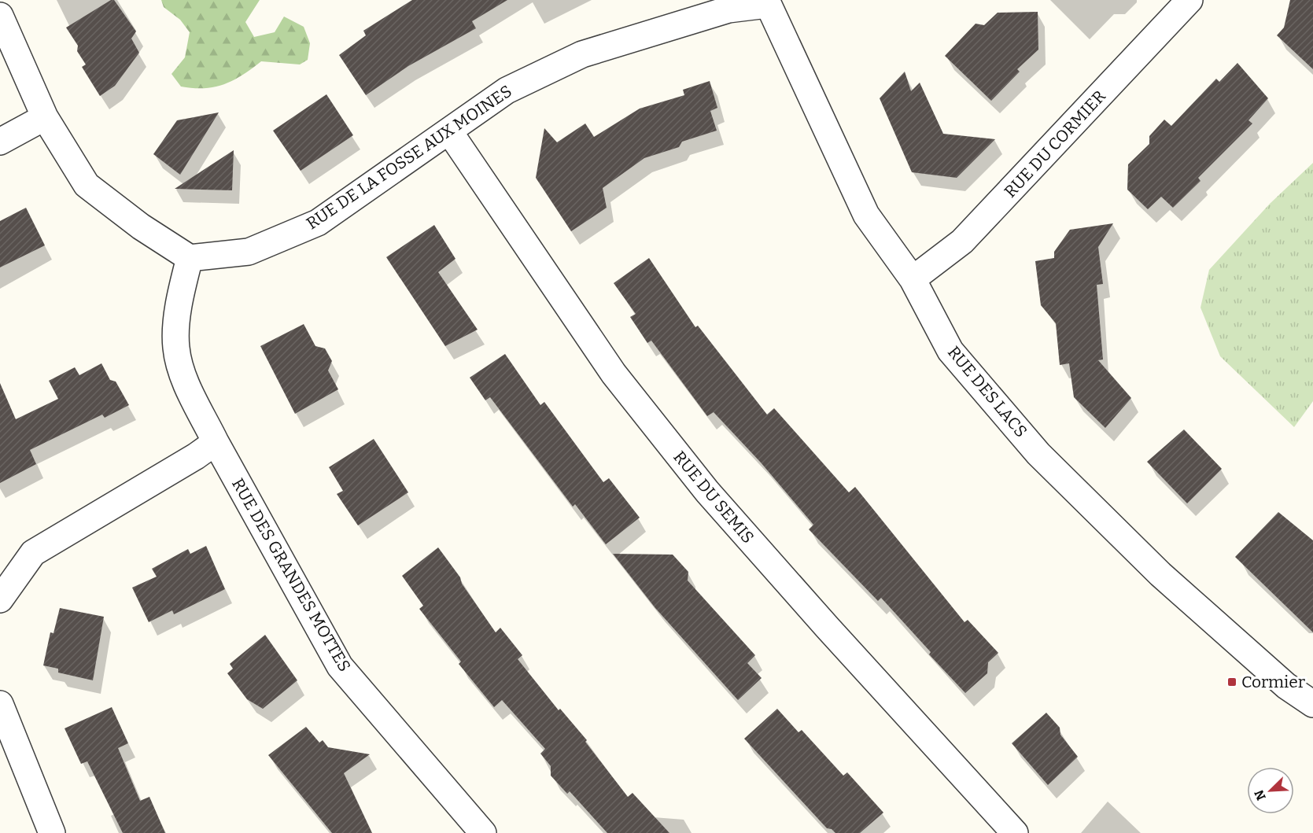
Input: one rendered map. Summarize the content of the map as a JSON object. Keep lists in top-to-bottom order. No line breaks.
{"streets":{"street":["RUE DU CORMIER","RUE DE LA FOSSE AUX MOINES","RUE DES LACS","RUE DU SEMIS","RUE DES GRANDES MOTTES"]},"crossings":[["RUE DU CORMIER","RUE DES LACS"],["RUE DE LA FOSSE AUX MOINES","RUE DES LACS"],["RUE DE LA FOSSE AUX MOINES","RUE DU SEMIS"],["RUE DE LA FOSSE AUX MOINES","RUE DES GRANDES MOTTES"]],"places":{"transit":["Cormier"]},"north":"bottom left"}
